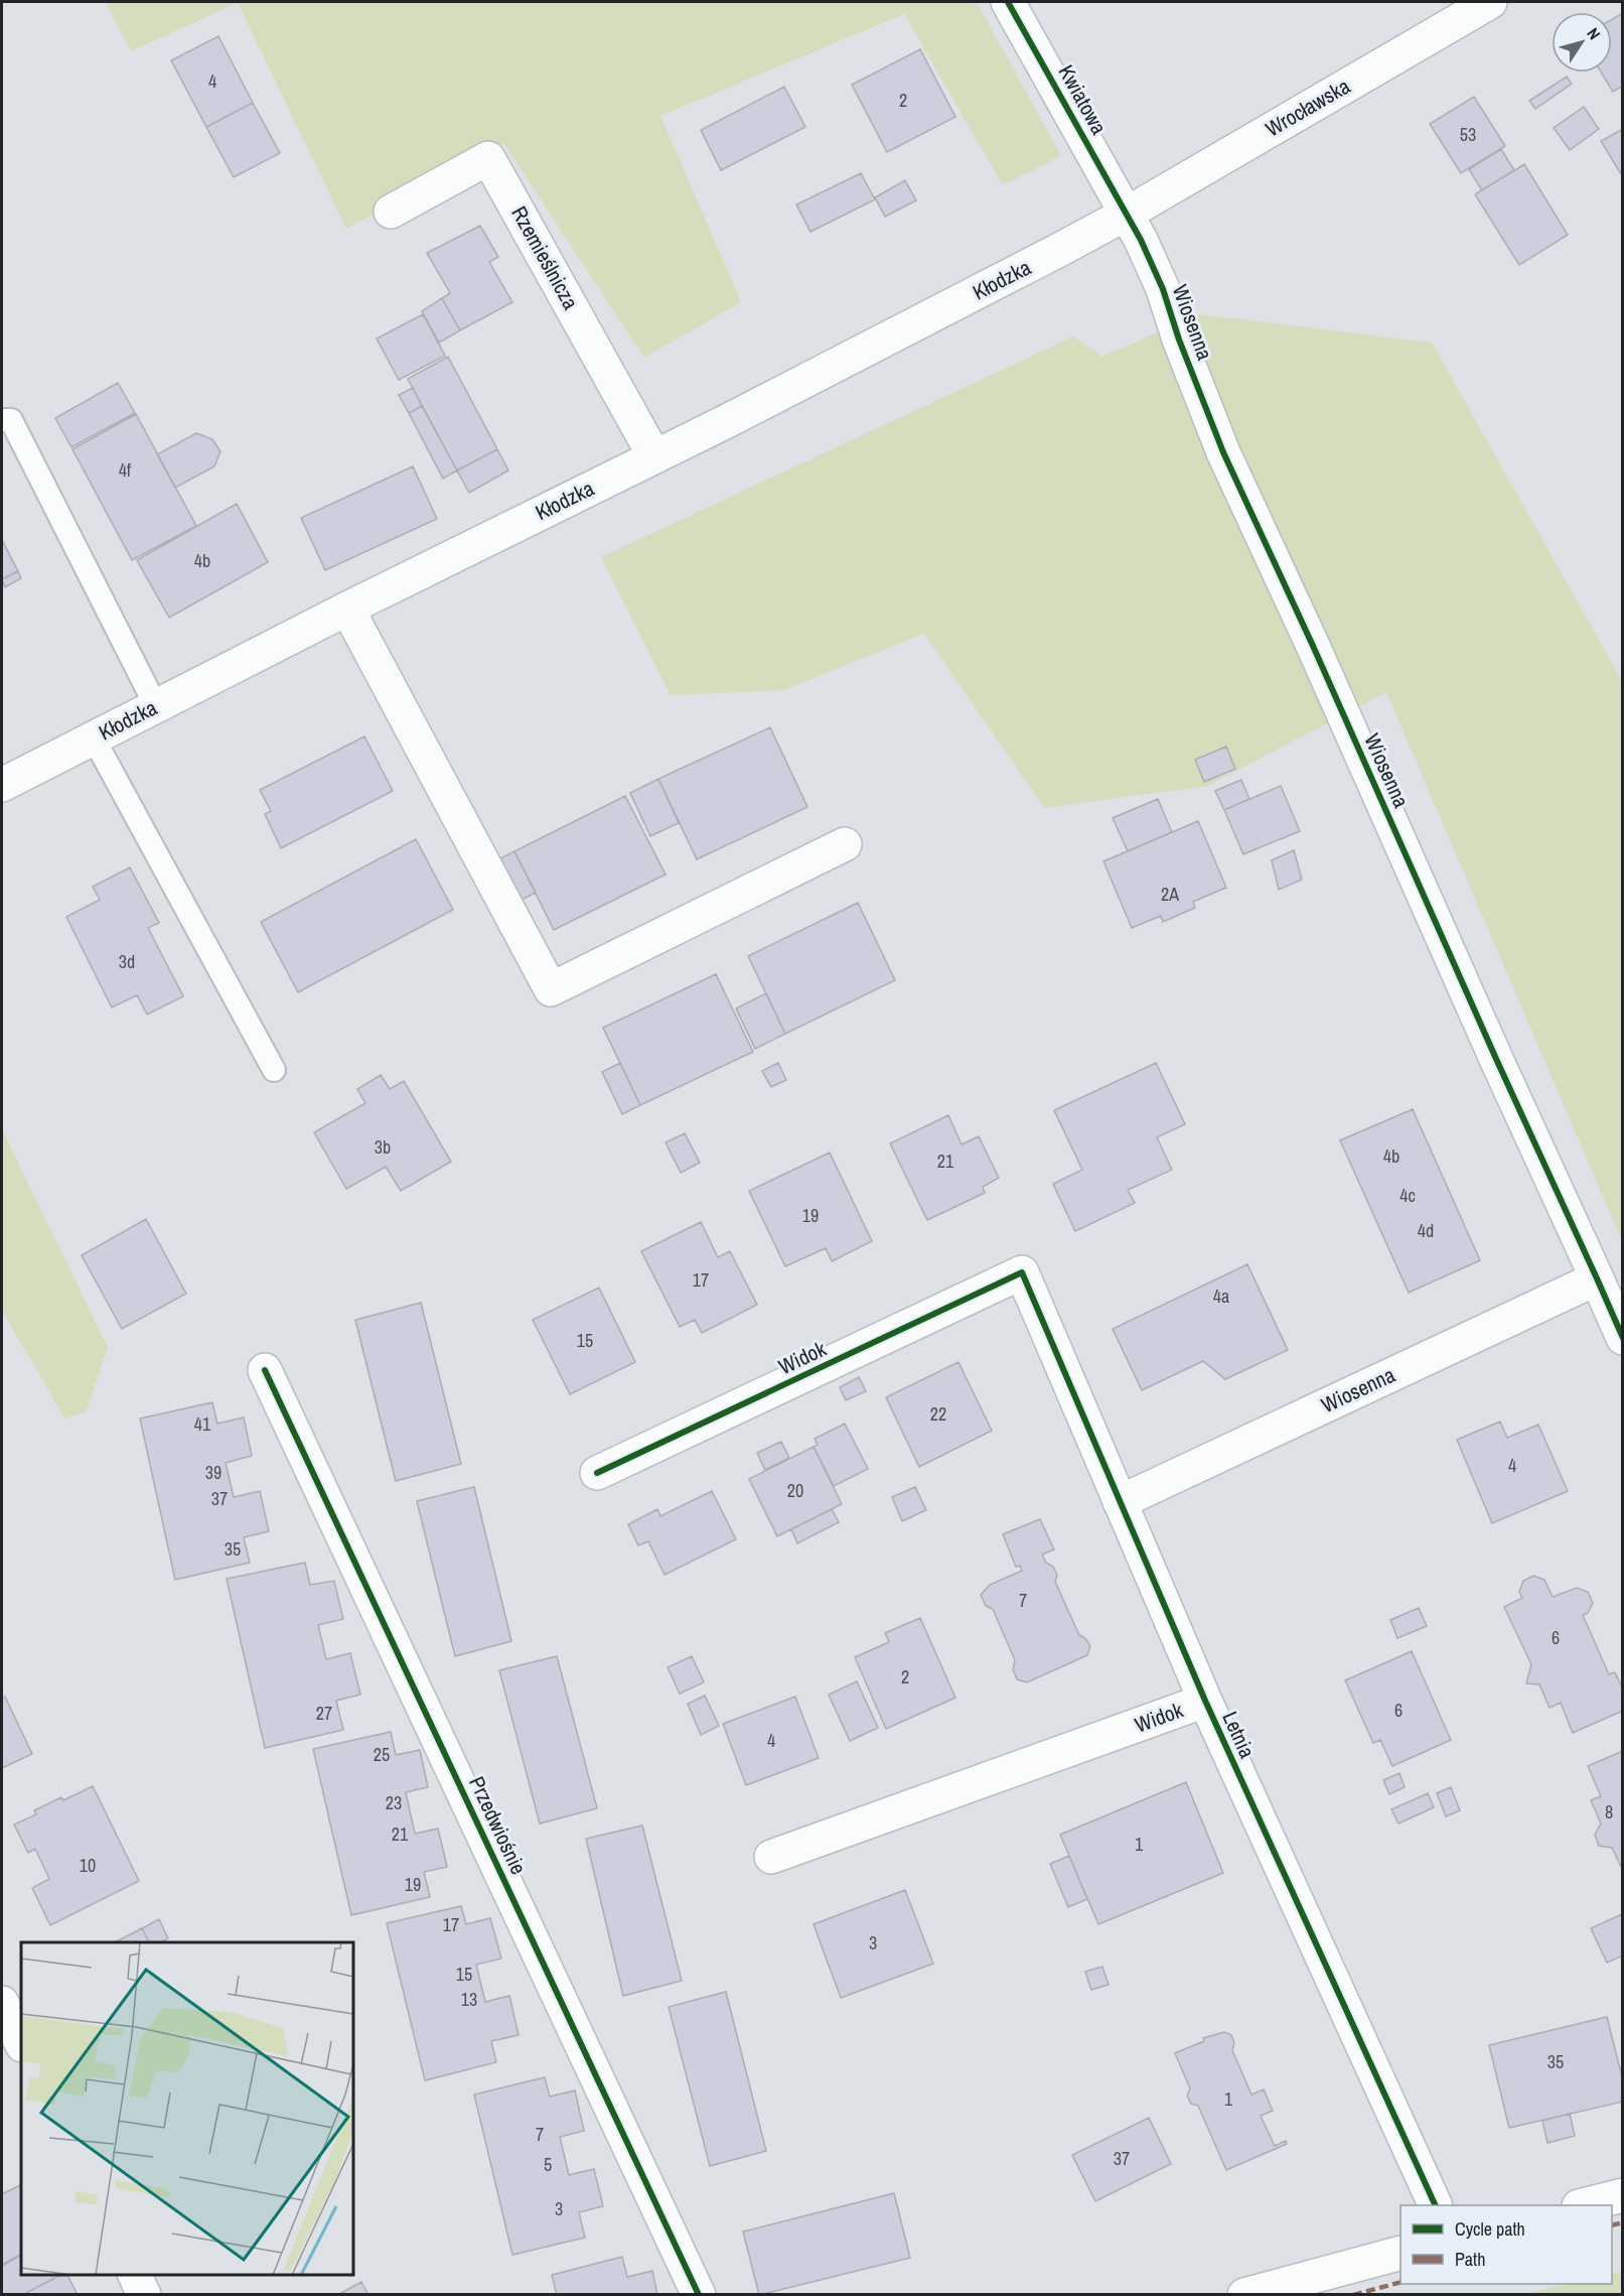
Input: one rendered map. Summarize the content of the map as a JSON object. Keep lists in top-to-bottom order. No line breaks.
{"streets":{"street":["Kwiatowa","Wrocławska","Rzemieślnicza","Kłodzka","Wiosenna","Widok","Letnia","Przedwiośnie"]},"crossings":[["Kwiatowa","Wrocławska"],["Kwiatowa","Kłodzka"],["Kwiatowa","Wiosenna"],["Wrocławska","Kłodzka"],["Wrocławska","Wiosenna"],["Rzemieślnicza","Kłodzka"],["Kłodzka","Wiosenna"],["Wiosenna","Letnia"],["Widok","Letnia"]],"house_numbers":["4","2","53","4f","4b","2A","3d","3b","4b","21","4c","19","4d","17","4a","15","22","41","4","39","20","37","35","7","6","2","6","27","4","25","23","8","21","1","10","19","17","3","15","13","35","1","7","37","5","3"],"legend":["Cycle path","Path"],"north":"top right"}
